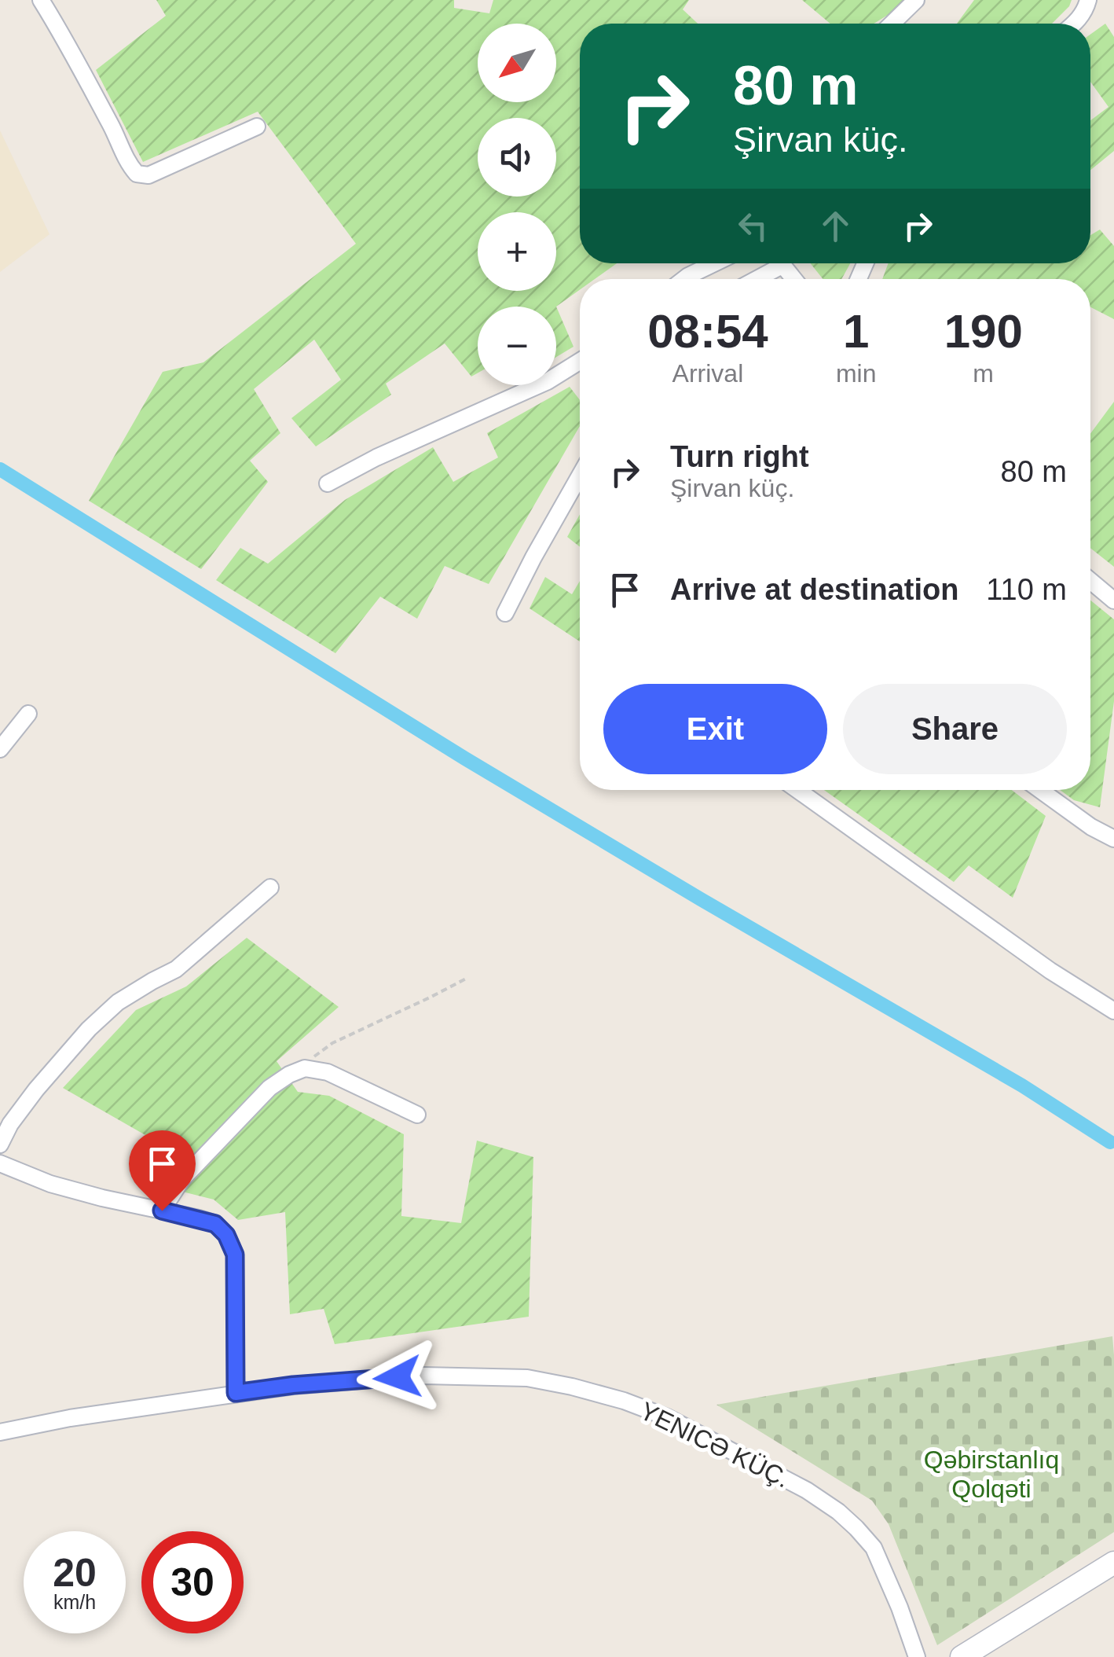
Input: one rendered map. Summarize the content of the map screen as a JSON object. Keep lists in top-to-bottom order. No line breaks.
{"streets":{"street":["YENICƏ KÜÇ."]},"parks":["Qəbirstanlıq Qolqəti"],"north":"bottom left","page":{"map_buttons":["+","−"],"turn":["80 m","Şirvan küç."],"eta":["08:54","Arrival","1","min","190","m"],"list":[{"name":"Turn right","note":"Şirvan küç.","value":"80 m"},{"name":"Arrive at destination","value":"110 m"}],"buttons":["Exit","Share"],"speed":"20 km/h","limit":"30"}}
